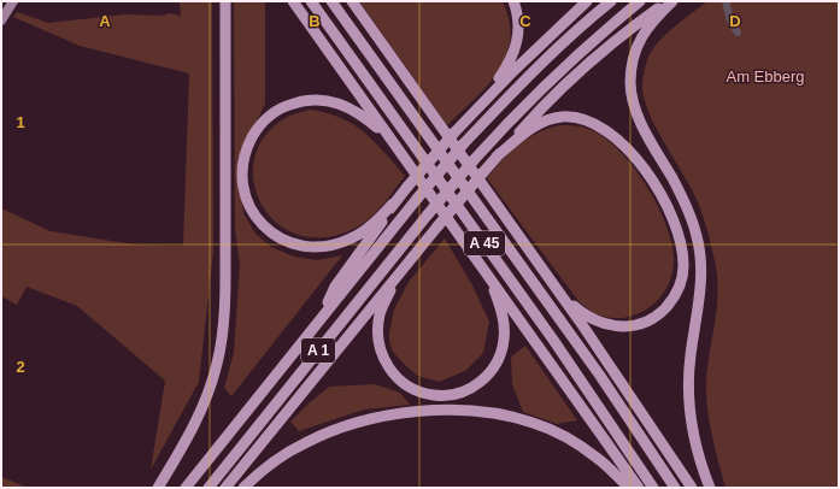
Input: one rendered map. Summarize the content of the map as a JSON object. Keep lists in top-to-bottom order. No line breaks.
{"streets":{"highway":["A 45","A 1"]},"parks":["Am Ebberg"],"grid":{"columns":["A","B","C","D"],"rows":["1","2"]}}
